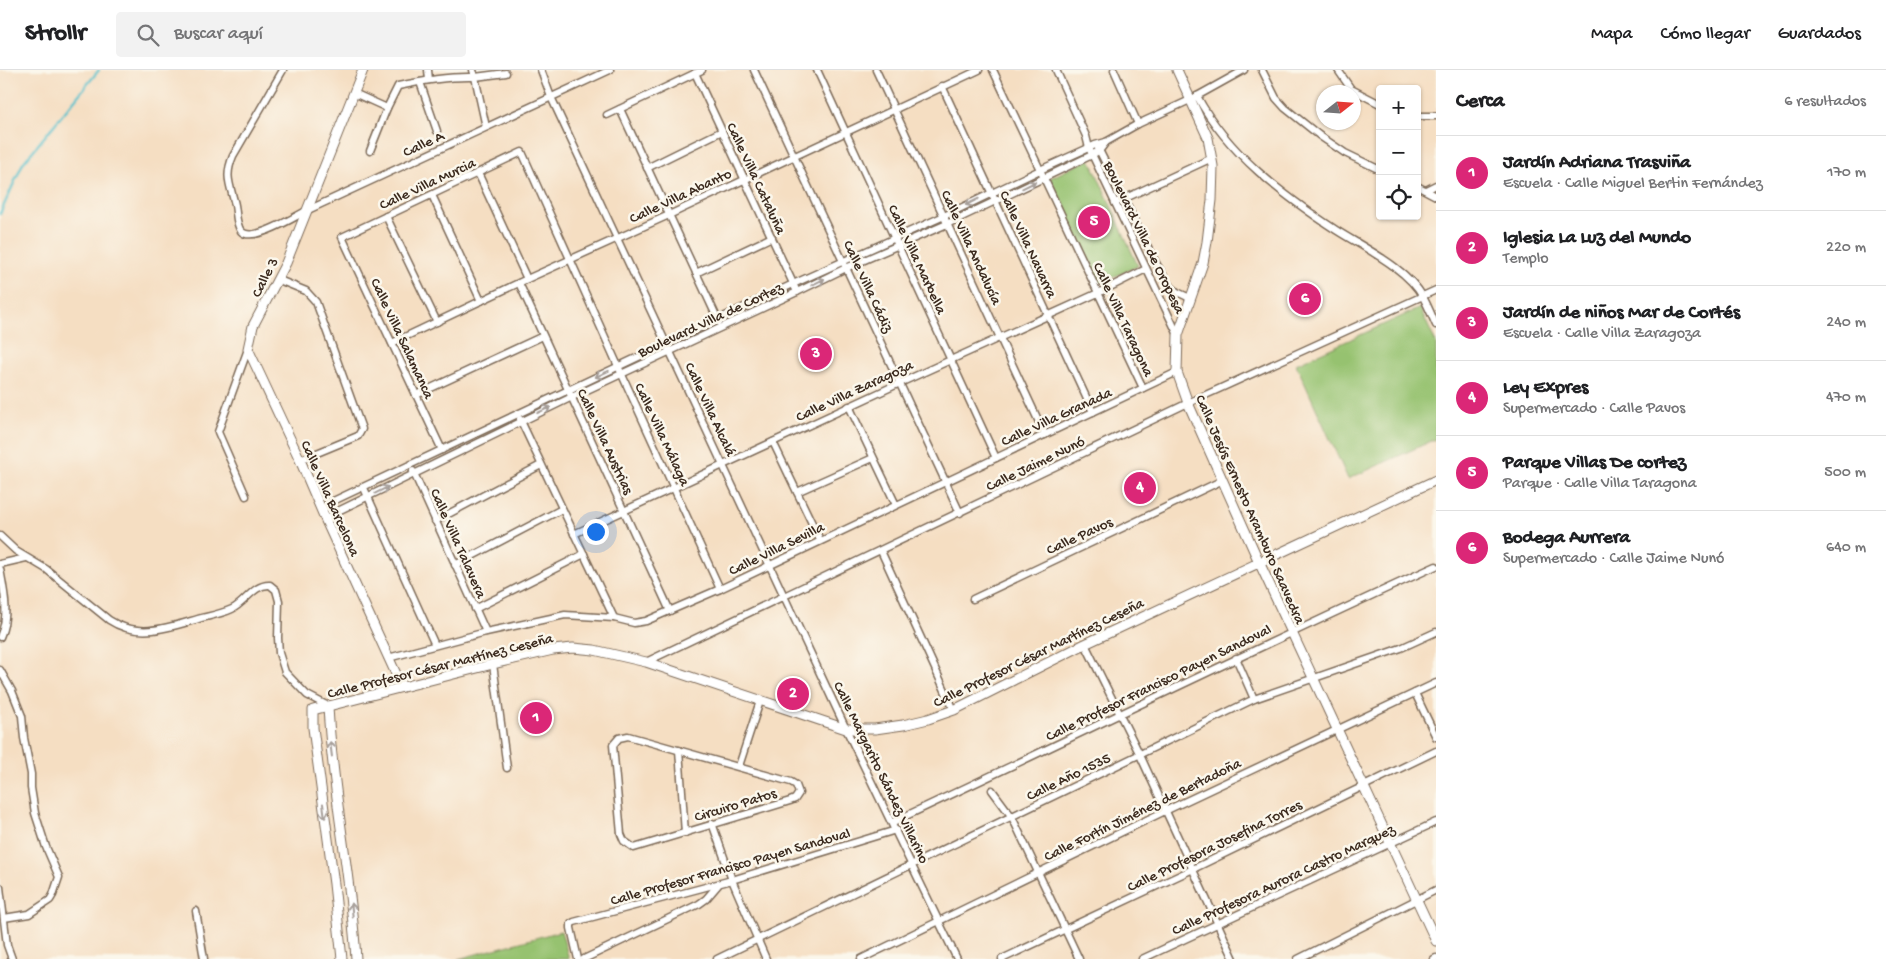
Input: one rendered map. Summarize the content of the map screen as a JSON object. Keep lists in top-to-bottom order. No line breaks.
{"streets":{"street":["Calle A","Calle Villa Cataluña","Calle Villa Murcia","Calle Villa Abanto","Boulevard Villa de Oropesa","Calle Villa Navarra","Calle Villa Andalucía","Calle Villa Marbella","Calle 3","Calle Villa Cádiz","Boulevard Villa de Cortez","Calle Villa Taragona","Calle Villa Salamanca","Calle Villa Zaragoza","Calle Villa Alcalá","Calle Villa Granada","Calle Villa Málaga","Calle Villa Austrias","Calle Jaime Nunó","Calle Villa Barcelona","Calle Jesús Ernesto Aramburo Saavedra","Calle Pavos","Calle Villa Talavera","Calle Villa Sevilla","Calle Profesor César Martínez Ceseña","Calle Profesor Francisco Payen Sandoval","Calle Margarito Sández Villarino","Calle Año 1535","Circuiro Patos","Calle Fortín Jiménez de Bertadoña","Calle Profesora Josefina Torres","Calle Profesora Aurora Castro Marquez"]},"crossings":[["Calle A","Calle 3"],["Calle A","Calle Villa Alcalá"],["Calle Villa Cataluña","Calle Villa Abanto"],["Calle Villa Cataluña","Boulevard Villa de Cortez"],["Calle Villa Murcia","Calle Villa Salamanca"],["Calle Villa Murcia","Calle Villa Málaga"],["Calle Villa Abanto","Calle Villa Navarra"],["Calle Villa Abanto","Calle Villa Andalucía"],["Calle Villa Abanto","Calle Villa Marbella"],["Calle Villa Abanto","Calle Villa Cádiz"],["Calle Villa Abanto","Calle Villa Salamanca"],["Calle Villa Abanto","Calle Villa Alcalá"],["Calle Villa Abanto","Calle Villa Málaga"],["Calle Villa Abanto","Calle Villa Austrias"],["Boulevard Villa de Oropesa","Boulevard Villa de Cortez"],["Boulevard Villa de Oropesa","Calle Villa Zaragoza"],["Boulevard Villa de Oropesa","Calle Jesús Ernesto Aramburo Saavedra"],["Calle Villa Navarra","Boulevard Villa de Cortez"],["Calle Villa Navarra","Calle Villa Zaragoza"],["Calle Villa Navarra","Calle Villa Granada"],["Calle Villa Andalucía","Boulevard Villa de Cortez"],["Calle Villa Andalucía","Calle Villa Zaragoza"],["Calle Villa Andalucía","Calle Villa Granada"],["Calle Villa Marbella","Boulevard Villa de Cortez"],["Calle Villa Marbella","Calle Villa Zaragoza"],["Calle Villa Marbella","Calle Villa Granada"],["Calle 3","Calle Villa Barcelona"],["Calle Villa Cádiz","Boulevard Villa de Cortez"],["Calle Villa Cádiz","Calle Villa Zaragoza"],["Calle Villa Cádiz","Calle Villa Granada"],["Calle Villa Cádiz","Calle Jaime Nunó"],["Calle Villa Cádiz","Calle Villa Sevilla"],["Boulevard Villa de Cortez","Calle Villa Taragona"],["Boulevard Villa de Cortez","Calle Villa Salamanca"],["Boulevard Villa de Cortez","Calle Villa Alcalá"],["Boulevard Villa de Cortez","Calle Villa Málaga"],["Boulevard Villa de Cortez","Calle Villa Austrias"],["Boulevard Villa de Cortez","Calle Villa Barcelona"],["Boulevard Villa de Cortez","Calle Jesús Ernesto Aramburo Saavedra"],["Boulevard Villa de Cortez","Calle Villa Talavera"],["Calle Villa Taragona","Calle Villa Zaragoza"],["Calle Villa Taragona","Calle Villa Granada"],["Calle Villa Zaragoza","Calle Villa Alcalá"],["Calle Villa Zaragoza","Calle Villa Málaga"],["Calle Villa Zaragoza","Calle Villa Austrias"],["Calle Villa Alcalá","Calle Jaime Nunó"],["Calle Villa Alcalá","Calle Villa Sevilla"],["Calle Villa Alcalá","Calle Margarito Sández Villarino"],["Calle Villa Granada","Calle Jesús Ernesto Aramburo Saavedra"],["Calle Villa Granada","Calle Villa Sevilla"],["Calle Villa Málaga","Calle Villa Sevilla"],["Calle Villa Austrias","Calle Villa Sevilla"],["Calle Jaime Nunó","Calle Jesús Ernesto Aramburo Saavedra"],["Calle Jaime Nunó","Calle Profesor César Martínez Ceseña"],["Calle Jaime Nunó","Calle Margarito Sández Villarino"],["Calle Villa Barcelona","Calle Profesor César Martínez Ceseña"],["Calle Jesús Ernesto Aramburo Saavedra","Calle Pavos"],["Calle Jesús Ernesto Aramburo Saavedra","Calle Profesor César Martínez Ceseña"],["Calle Jesús Ernesto Aramburo Saavedra","Calle Profesor Francisco Payen Sandoval"],["Calle Jesús Ernesto Aramburo Saavedra","Calle Año 1535"],["Calle Jesús Ernesto Aramburo Saavedra","Calle Fortín Jiménez de Bertadoña"],["Calle Jesús Ernesto Aramburo Saavedra","Calle Profesora Josefina Torres"],["Calle Jesús Ernesto Aramburo Saavedra","Calle Profesora Aurora Castro Marquez"],["Calle Profesor César Martínez Ceseña","Calle Margarito Sández Villarino"],["Calle Profesor Francisco Payen Sandoval","Calle Margarito Sández Villarino"],["Calle Margarito Sández Villarino","Calle Año 1535"],["Calle Margarito Sández Villarino","Calle Fortín Jiménez de Bertadoña"]],"north":"right","page":{"header":"Strollr","search":"Buscar aquí","nav":["Mapa","Cómo llegar","Guardados"],"heading":["Cerca","6 resultados"],"map_buttons":["+","−"],"list":[{"mark":"1","name":"Jardín Adriana Trasviña","note":"Escuela · Calle Miguel Bertin Fernández","value":"170 m"},{"mark":"2","name":"Iglesia La Luz del Mundo","note":"Templo","value":"220 m"},{"mark":"3","name":"Jardín de niños Mar de Cortés","note":"Escuela · Calle Villa Zaragoza","value":"240 m"},{"mark":"4","name":"Ley Expres","note":"Supermercado · Calle Pavos","value":"470 m"},{"mark":"5","name":"Parque Villas De cortez","note":"Parque · Calle Villa Taragona","value":"500 m"},{"mark":"6","name":"Bodega Aurrera","note":"Supermercado · Calle Jaime Nunó","value":"640 m"}],"pins":["5","6","3","4","2","1"]}}
